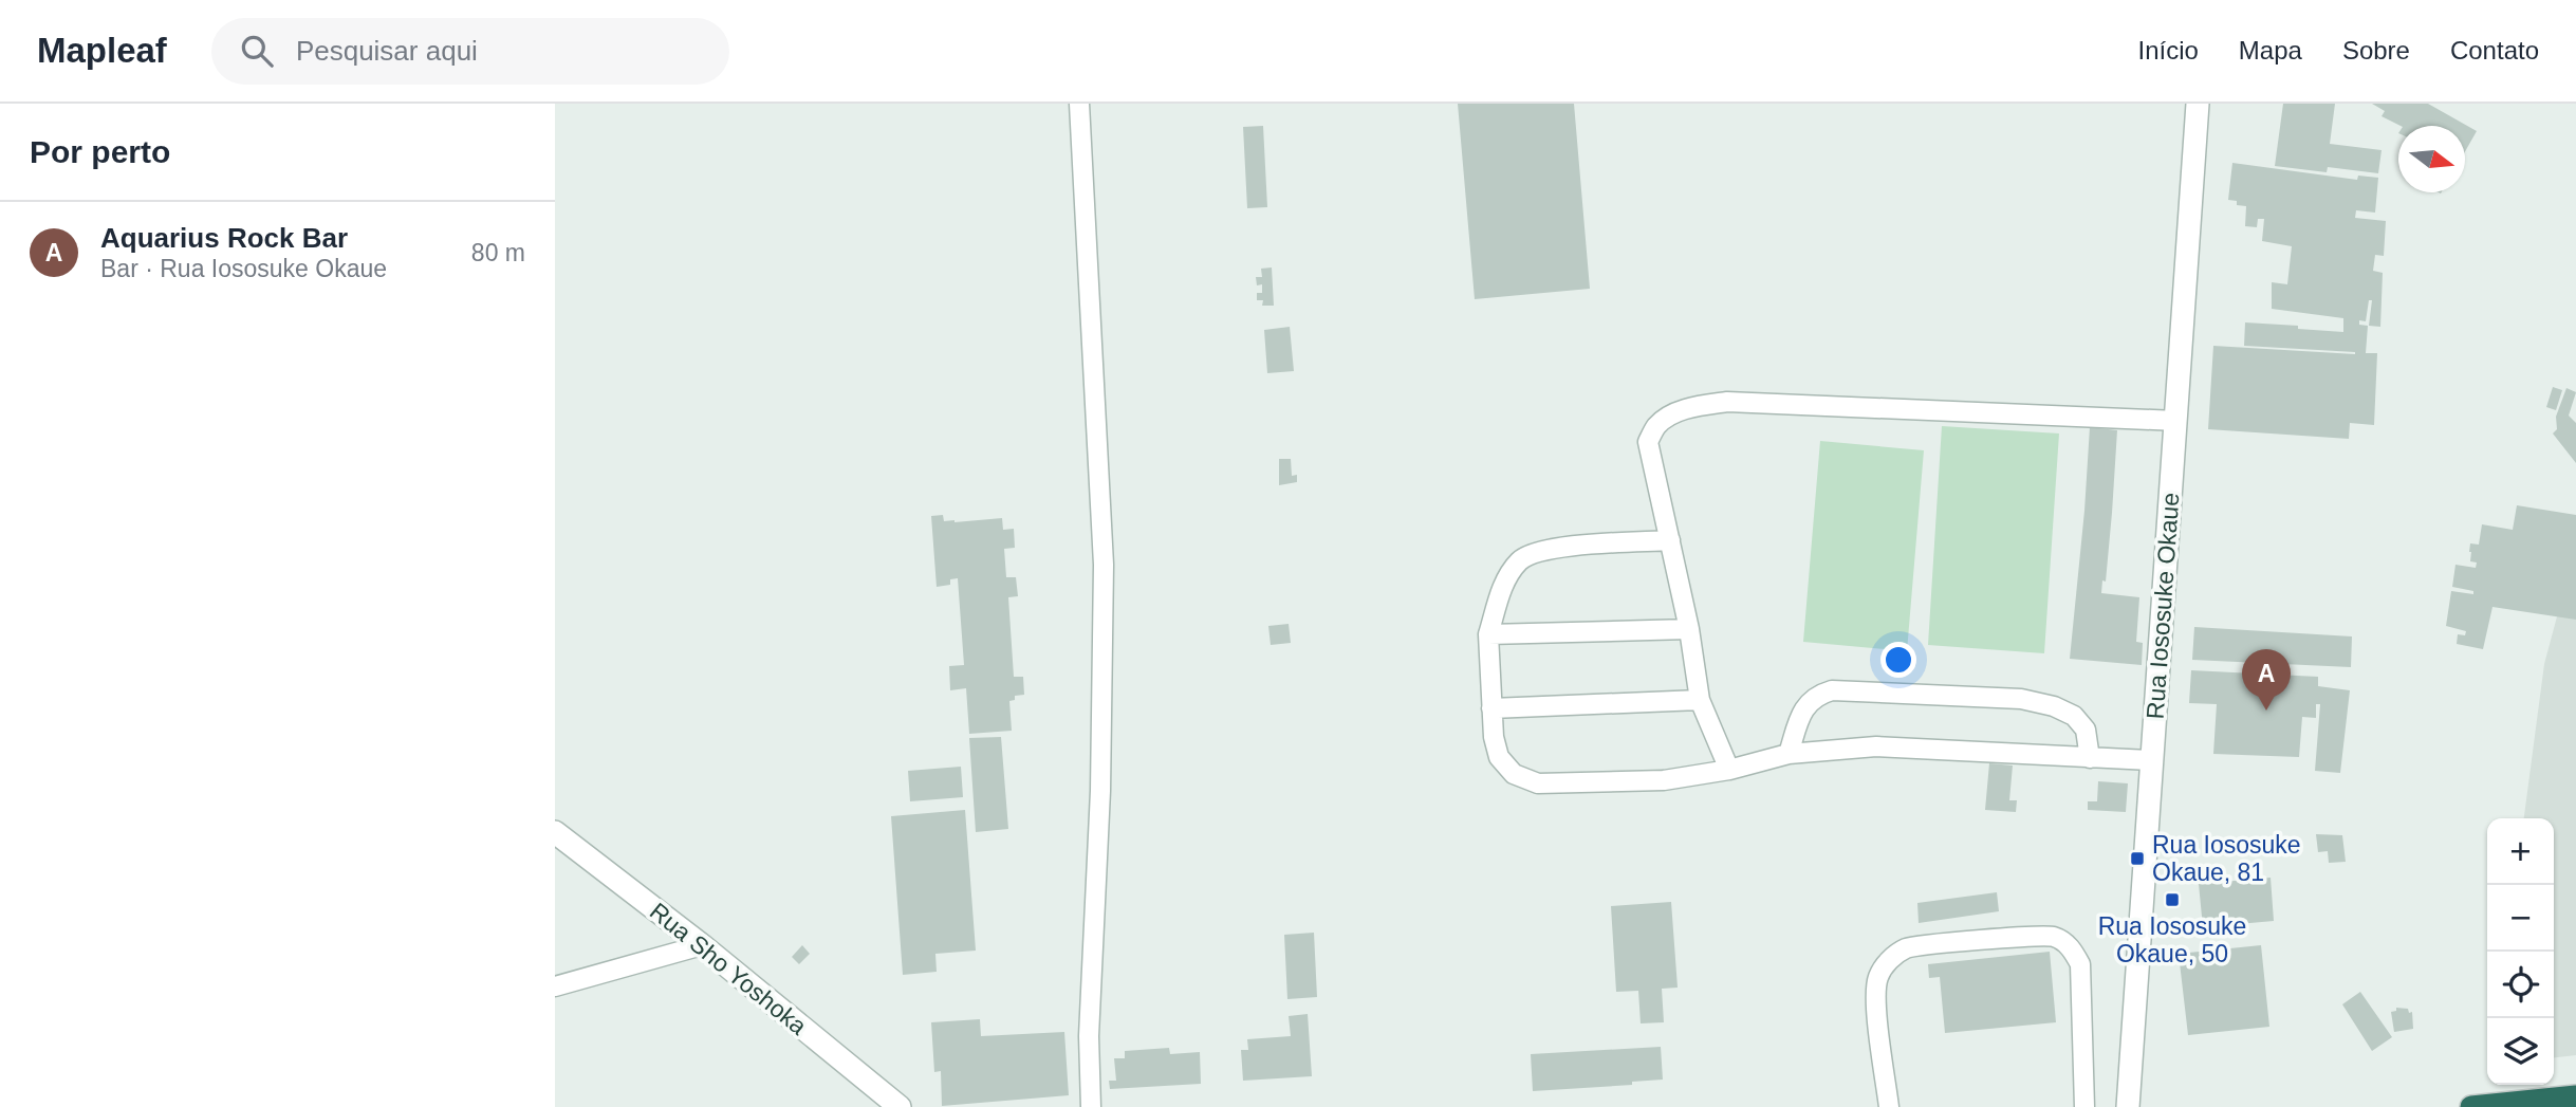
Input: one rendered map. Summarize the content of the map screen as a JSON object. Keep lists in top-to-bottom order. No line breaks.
{"streets":{"street":["Rua Iososuke Okaue","Rua Sho Yoshoka"]},"places":{"transit":["Rua Iososuke Okaue, 81","Rua Iososuke Okaue, 50"]},"north":"right","page":{"header":"Mapleaf","search":"Pesquisar aqui","nav":["Início","Mapa","Sobre","Contato"],"heading":"Por perto","list":[{"mark":"A","name":"Aquarius Rock Bar","note":"Bar · Rua Iososuke Okaue","value":"80 m"}],"pins":"A","map_buttons":["+","−"]}}
